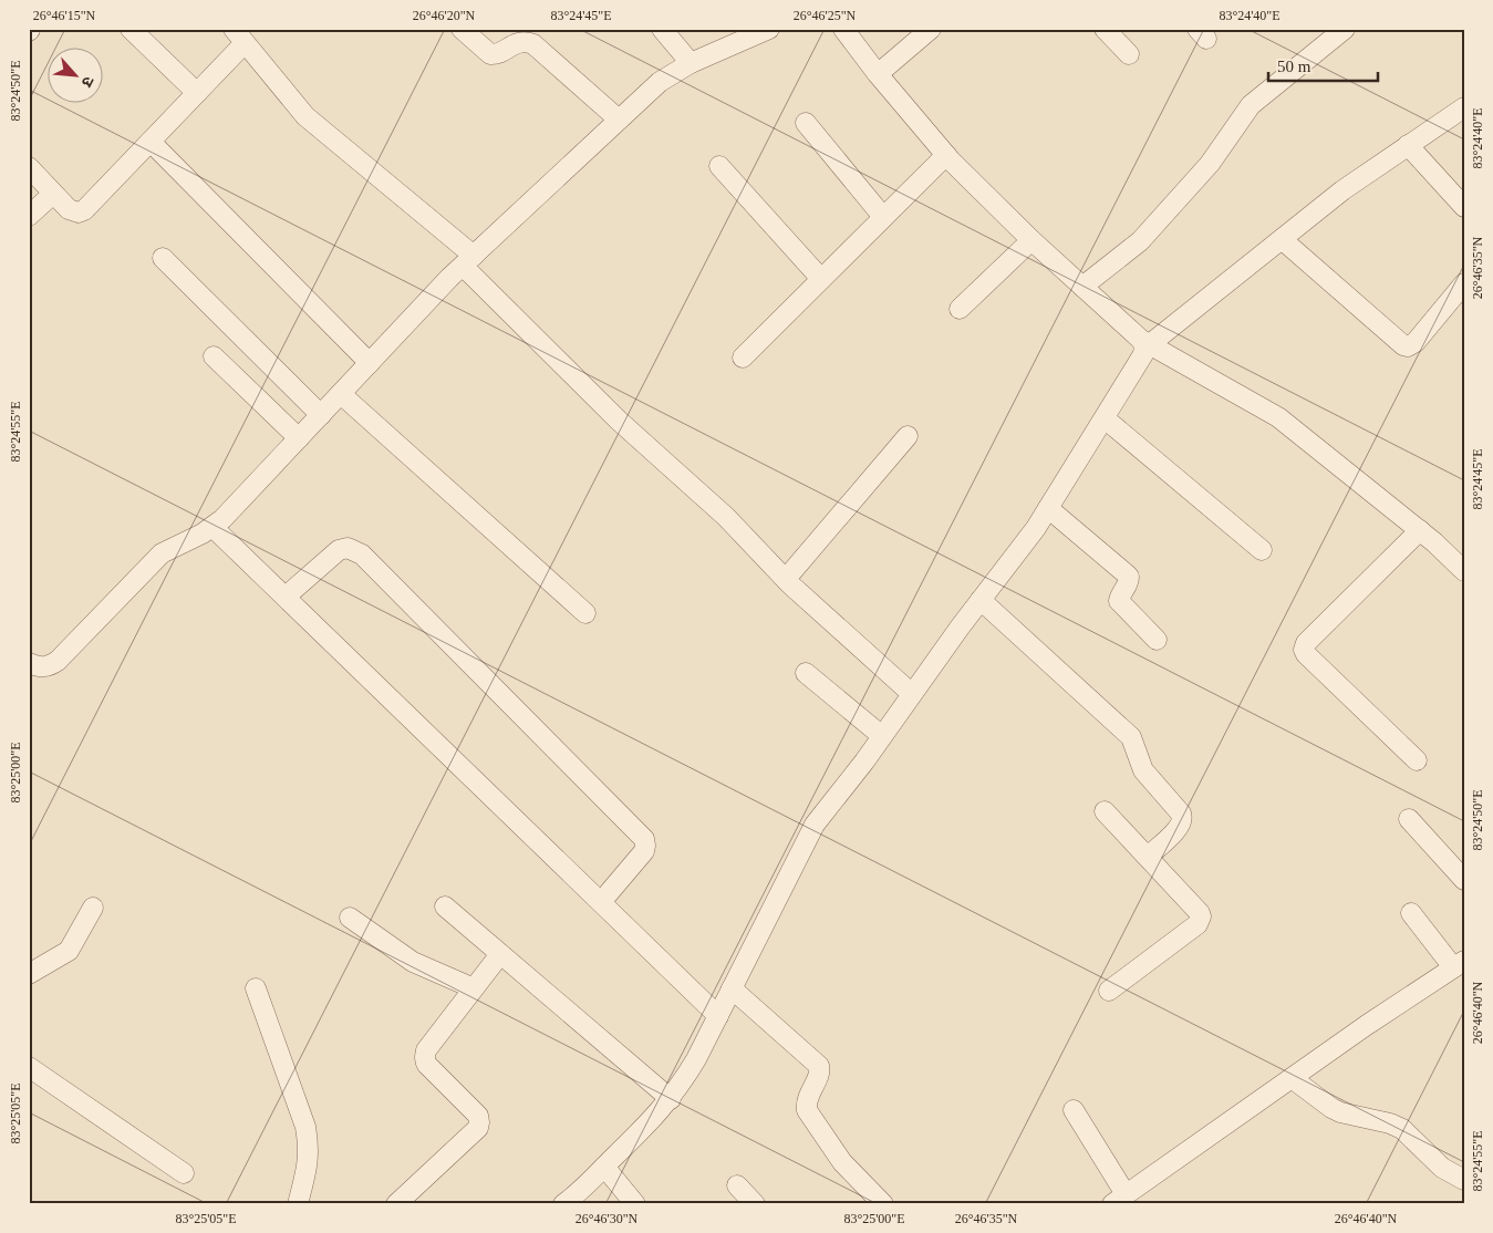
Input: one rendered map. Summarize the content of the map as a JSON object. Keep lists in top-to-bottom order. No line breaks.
{"scale_bar":"50 m","north":"bottom right","coordinates":["26°46'15\"N","26°46'20\"N","83°24'45\"E","26°46'25\"N","83°24'40\"E","83°24'50\"E","26°46'35\"N","83°24'55\"E","83°25'00\"E","26°46'40\"N","83°25'05\"E","26°46'30\"N"]}
